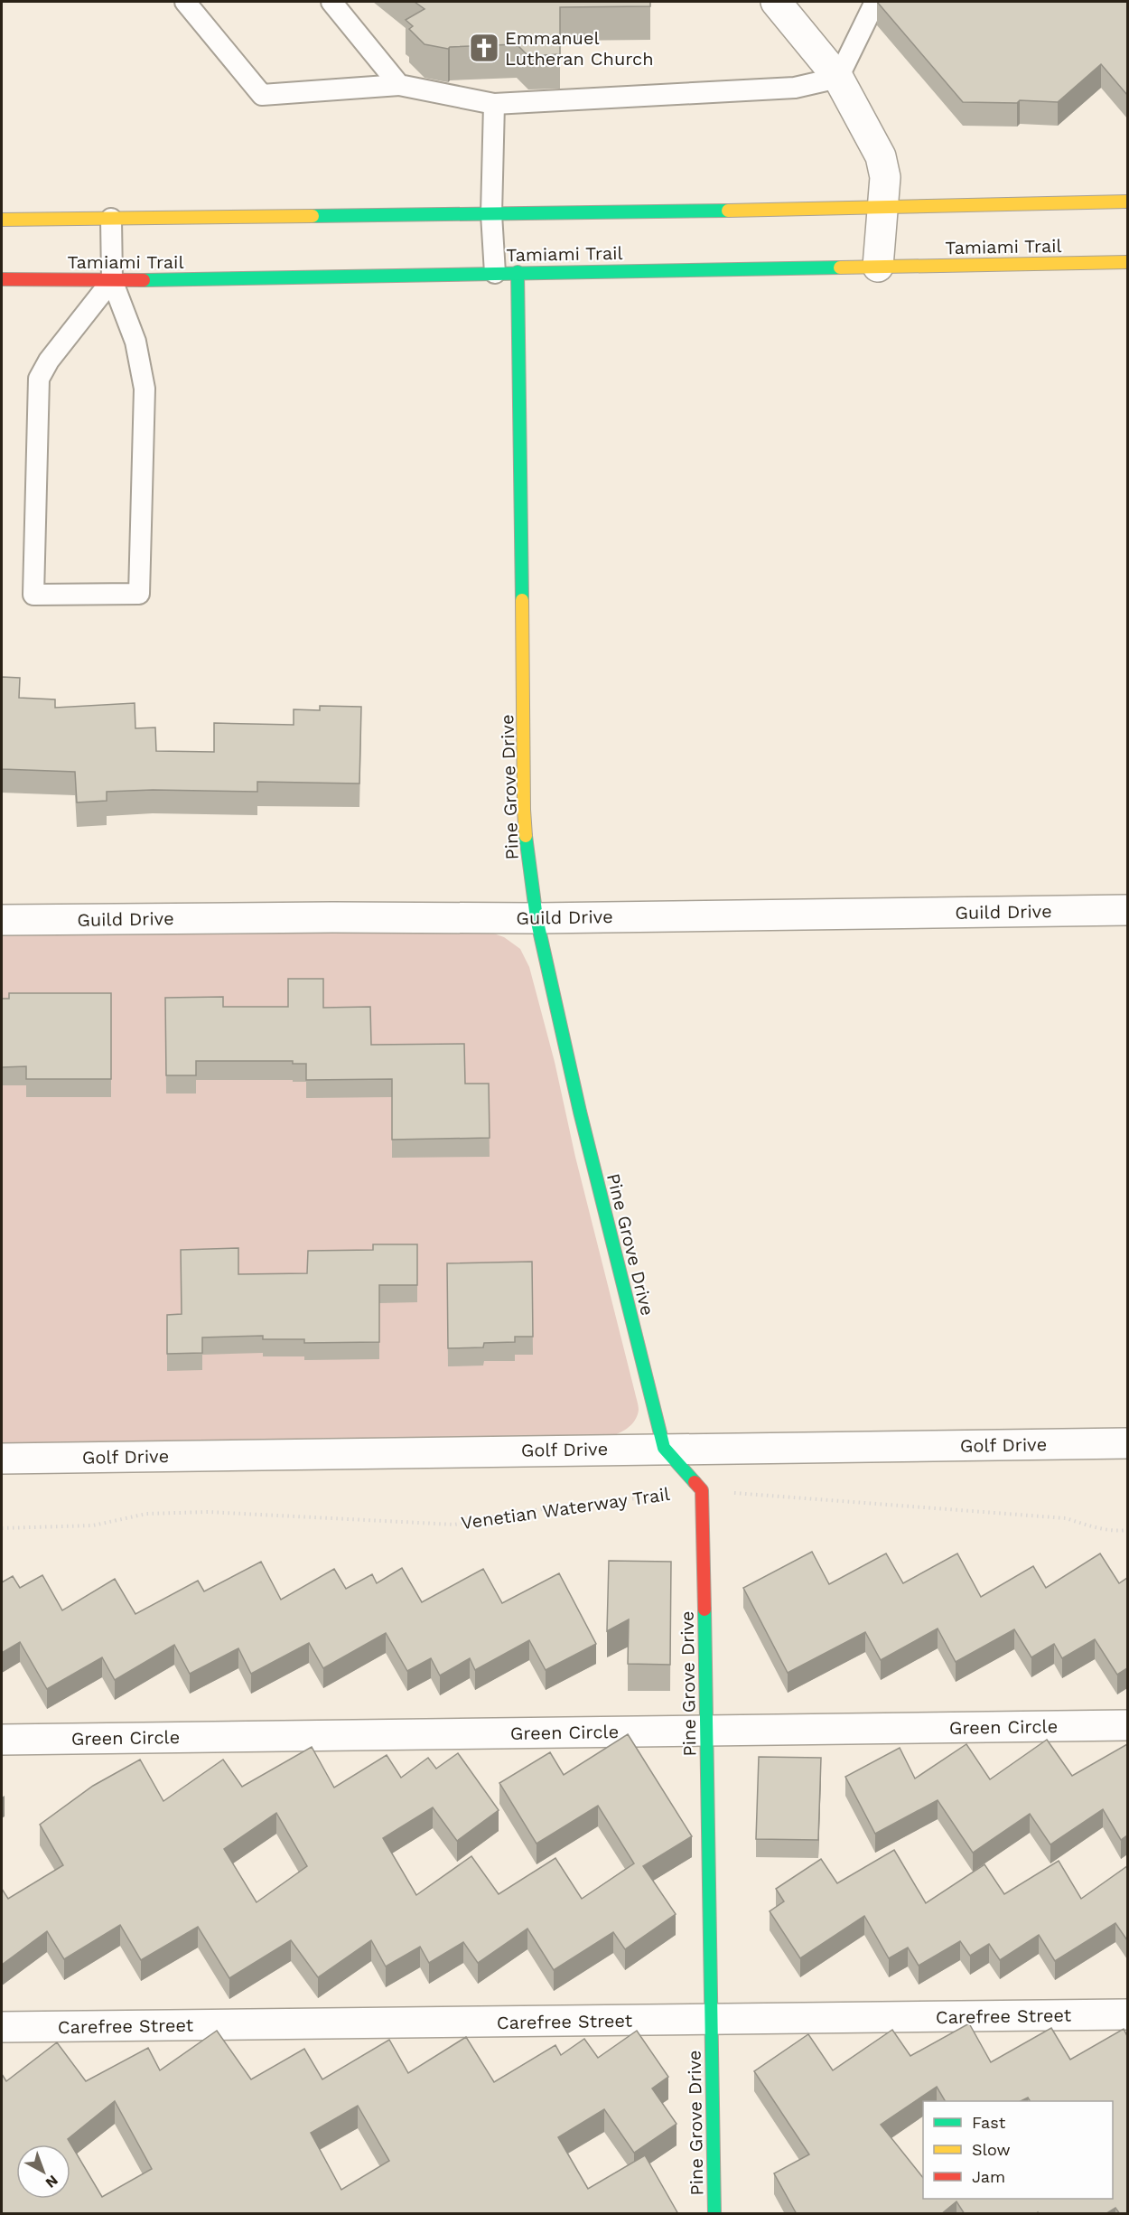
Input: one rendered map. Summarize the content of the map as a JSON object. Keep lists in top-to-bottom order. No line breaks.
{"streets":{"main road":["Tamiami Trail","Pine Grove Drive"],"street":["Guild Drive","Golf Drive","Green Circle","Carefree Street"],"path":["Venetian Waterway Trail"]},"crossings":[["Tamiami Trail","Pine Grove Drive"],["Pine Grove Drive","Guild Drive"],["Pine Grove Drive","Golf Drive"],["Pine Grove Drive","Venetian Waterway Trail"],["Pine Grove Drive","Green Circle"],["Pine Grove Drive","Carefree Street"]],"places":{"church":["Emmanuel Lutheran Church"]},"legend":["Fast","Slow","Jam"],"north":"bottom right"}
